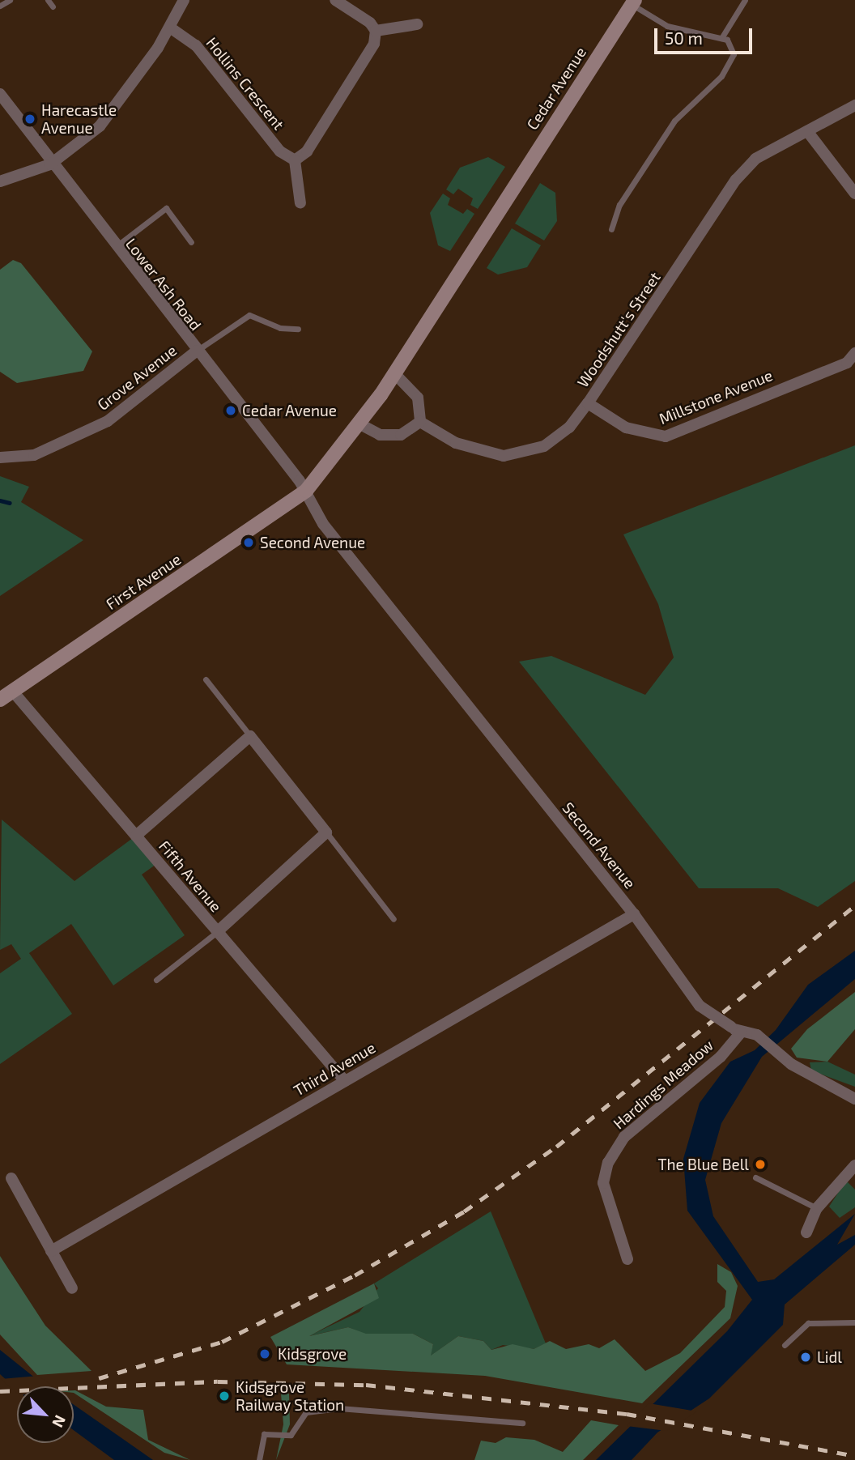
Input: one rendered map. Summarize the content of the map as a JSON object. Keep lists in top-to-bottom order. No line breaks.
{"streets":{"main road":["Cedar Avenue","First Avenue"],"street":["Hollins Crescent","Lower Ash Road","Woodshutt's Street","Grove Avenue","Millstone Avenue","Second Avenue","Fifth Avenue","Third Avenue","Hardings Meadow"]},"crossings":[["Cedar Avenue","Lower Ash Road"],["Cedar Avenue","First Avenue"],["Cedar Avenue","Second Avenue"],["Lower Ash Road","Grove Avenue"],["Lower Ash Road","First Avenue"],["Lower Ash Road","Second Avenue"],["Woodshutt's Street","Millstone Avenue"],["First Avenue","Second Avenue"],["First Avenue","Fifth Avenue"],["Second Avenue","Third Avenue"],["Second Avenue","Hardings Meadow"],["Fifth Avenue","Third Avenue"]],"places":["Harecastle Avenue","Cedar Avenue","Second Avenue","The Blue Bell","Kidsgrove","Lidl","Kidsgrove Railway Station"],"scale_bar":"50 m","north":"bottom right"}
